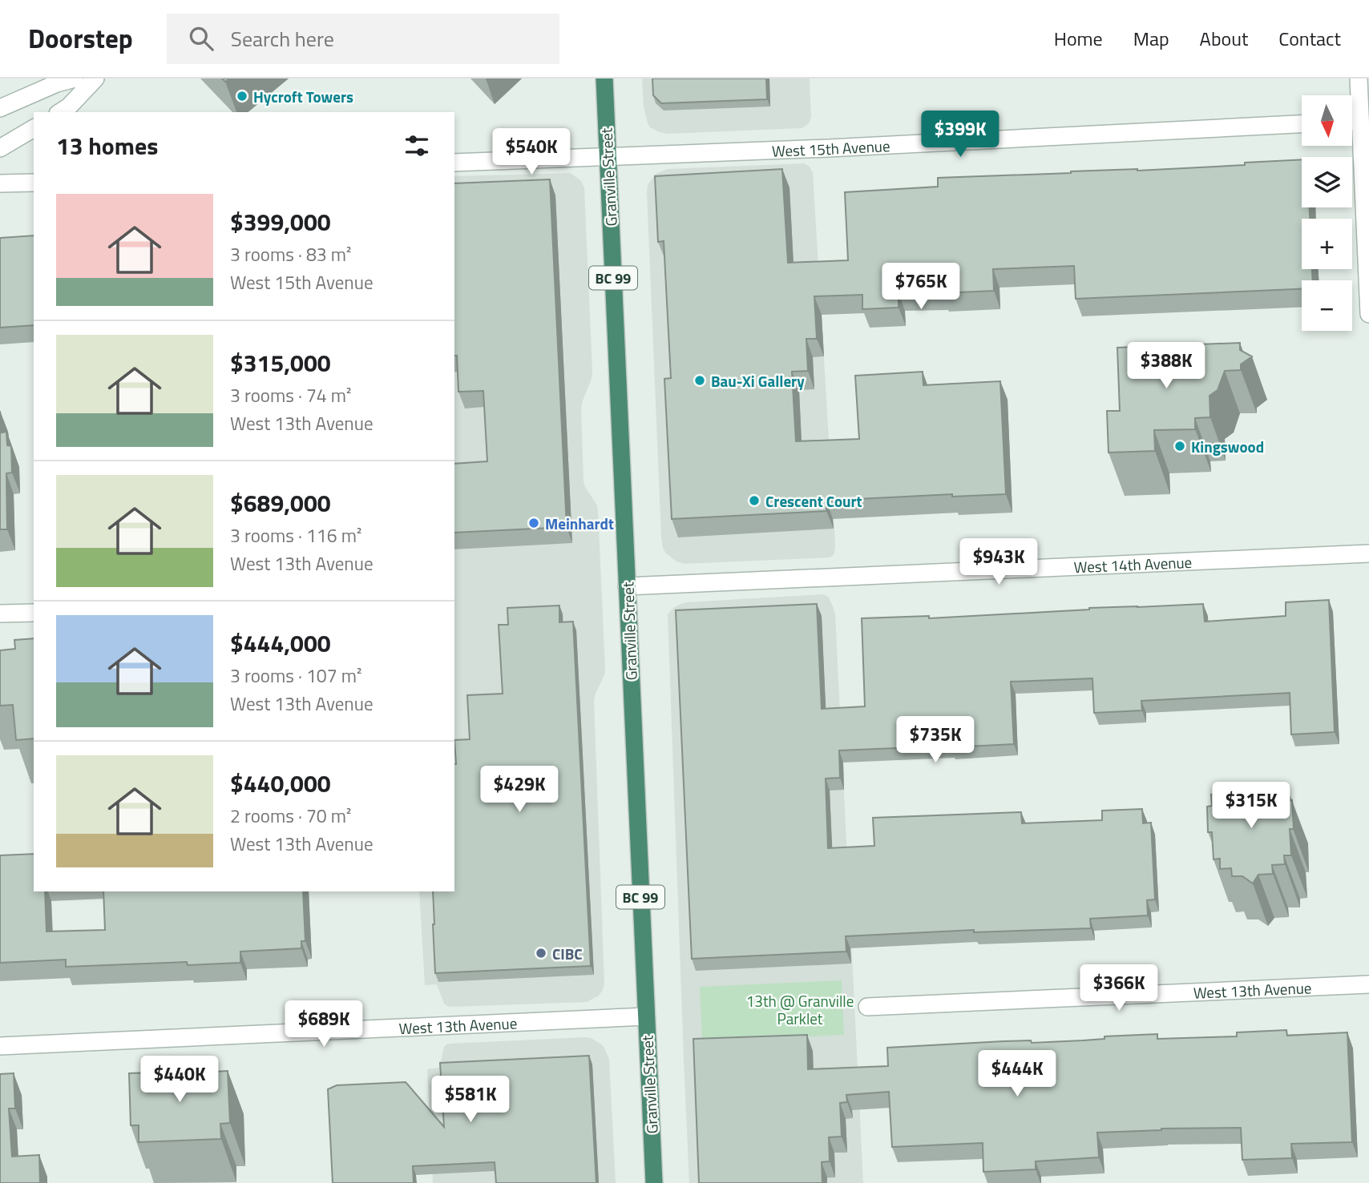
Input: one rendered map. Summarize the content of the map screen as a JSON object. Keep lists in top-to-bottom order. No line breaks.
{"streets":{"highway":["Granville Street","BC 99"],"street":["West 15th Avenue","West 14th Avenue","West 13th Avenue"]},"crossings":[["West 15th Avenue","Granville Street"],["Granville Street","West 14th Avenue"],["Granville Street","West 13th Avenue"]],"parks":["13th @ Granville Parklet"],"places":["Hycroft Towers","Bau-Xi Gallery","Kingswood","Crescent Court","Meinhardt","CIBC"],"north":"bottom","page":{"header":"Doorstep","search":"Search here","nav":["Home","Map","About","Contact"],"map_buttons":["+","−"],"price":["$399K","$540K","$765K","$388K","$943K","$735K","$429K","$315K","$366K","$689K","$444K","$440K","$581K"],"heading":"13 homes","list":[{"name":"$399,000","note":"3 rooms · 83 m² · West 15th Avenue"},{"name":"$315,000","note":"3 rooms · 74 m² · West 13th Avenue"},{"name":"$689,000","note":"3 rooms · 116 m² · West 13th Avenue"},{"name":"$444,000","note":"3 rooms · 107 m² · West 13th Avenue"},{"name":"$440,000","note":"2 rooms · 70 m² · West 13th Avenue"}]}}
